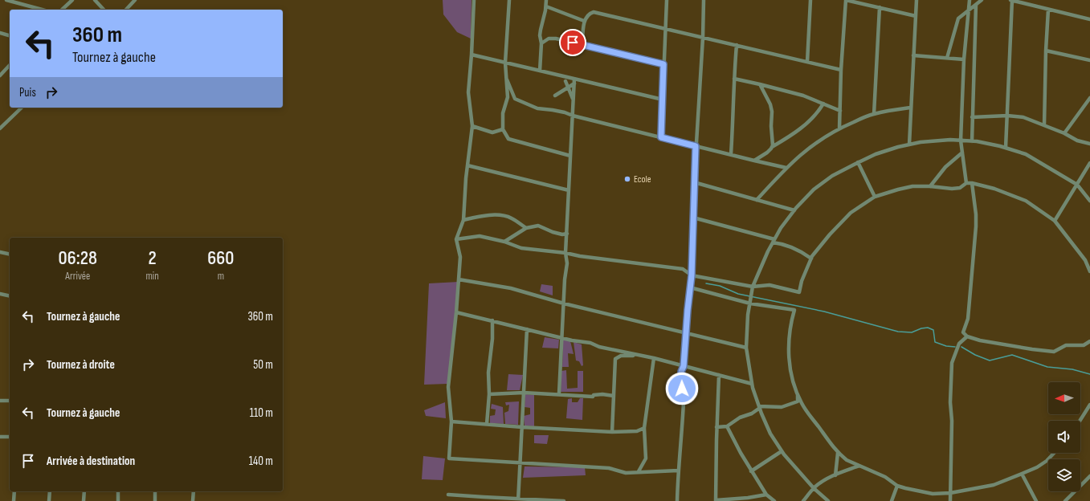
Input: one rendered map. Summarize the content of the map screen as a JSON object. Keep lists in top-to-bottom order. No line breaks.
{"places":["Ecole"],"north":"left","page":{"turn":["360 m","Tournez à gauche"],"then":"Puis","eta":["06:28","Arrivée","2","min","660","m"],"list":[{"name":"Tournez à gauche","value":"360 m"},{"name":"Tournez à droite","value":"50 m"},{"name":"Tournez à gauche","value":"110 m"},{"name":"Arrivée à destination","value":"140 m"}]}}
